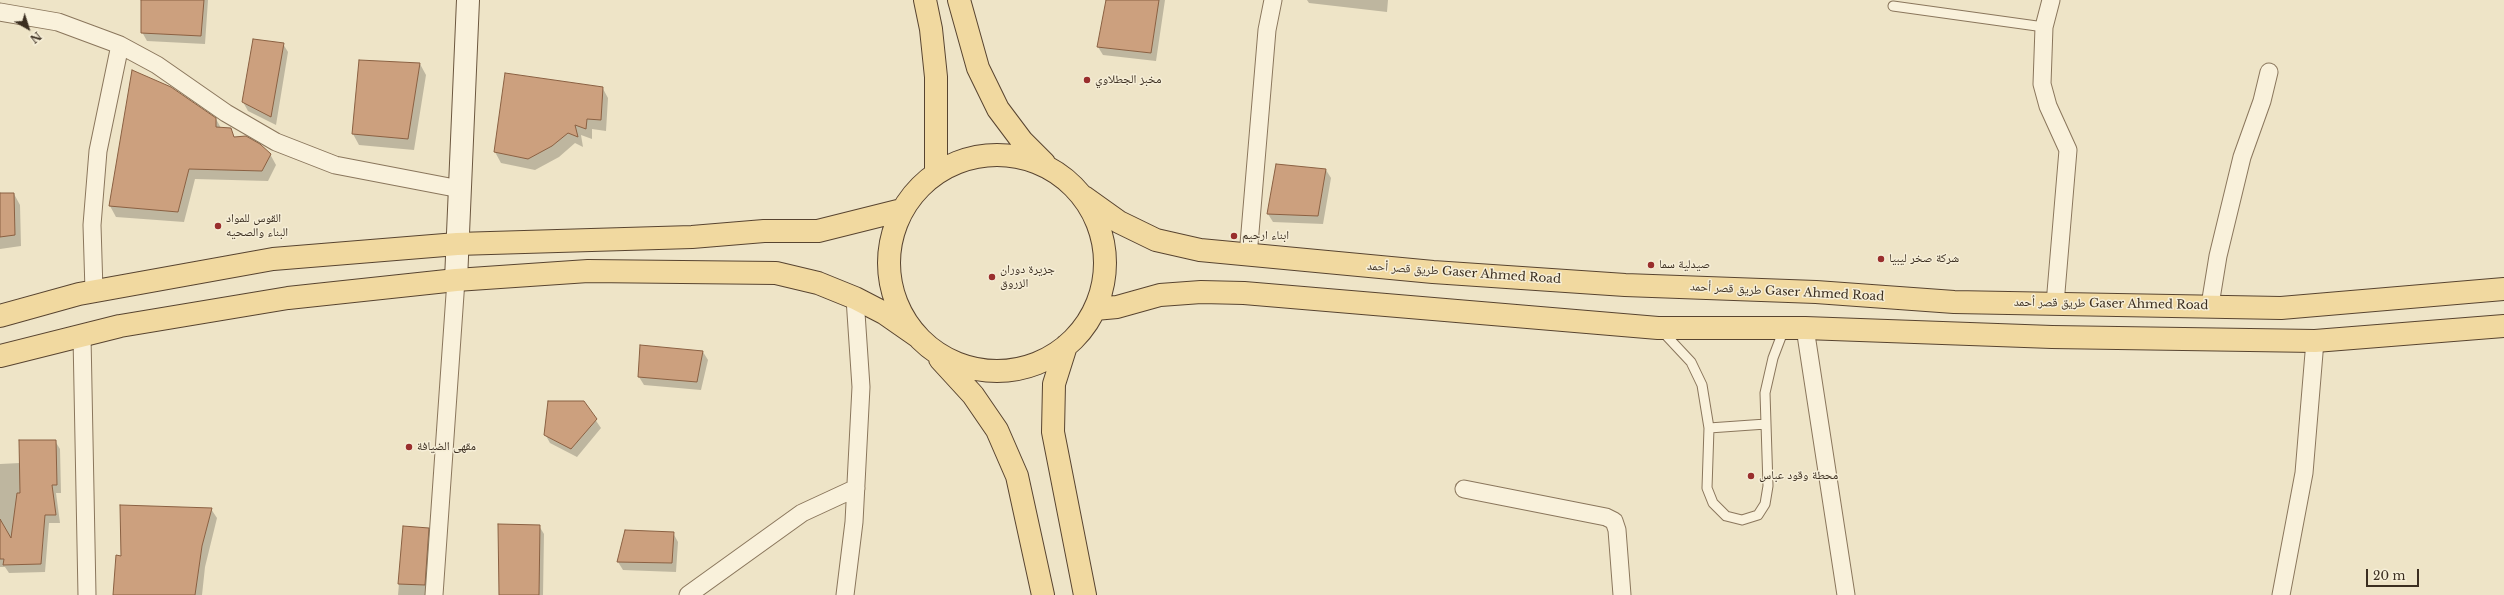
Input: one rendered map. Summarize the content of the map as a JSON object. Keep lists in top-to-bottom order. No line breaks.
{"streets":{"main road":["طريق قصر أحمد Gaser Ahmed Road"]},"places":["مخبز الجطلاوي","القوس للمواد البناء والصحيه","ابناء ارحيم","شركة صخر ليبيا","صيدلية سما","جزيرة دوران الزروق","مقهى الضيافة","محطة وقود عباس"],"scale_bar":"20 m","north":"bottom right"}
